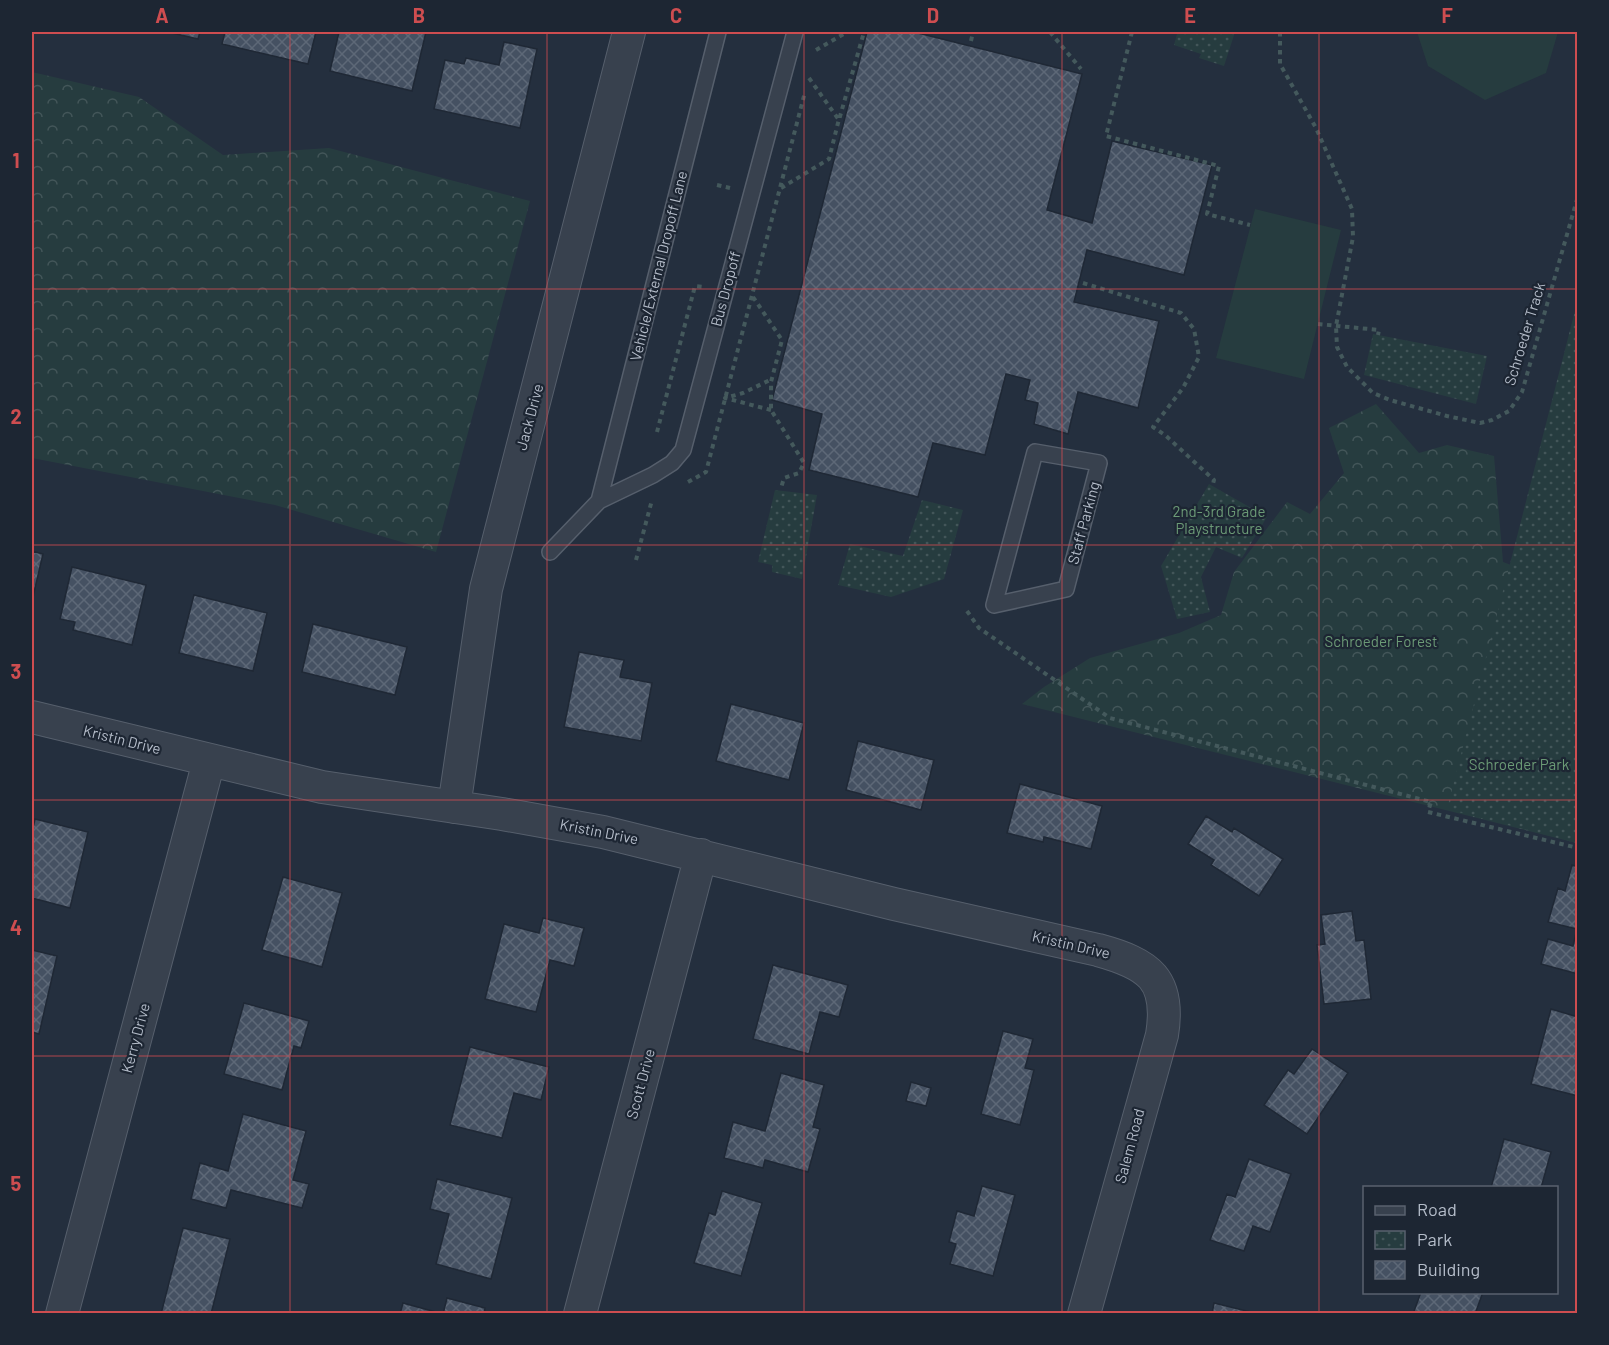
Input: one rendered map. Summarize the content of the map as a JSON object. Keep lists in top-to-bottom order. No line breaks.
{"streets":{"street":["Jack Drive","Kristin Drive","Kerry Drive","Scott Drive","Salem Road"],"lane":["Vehicle/External Dropoff Lane","Bus Dropoff","Staff Parking"],"path":["Schroeder Track"]},"crossings":[["Vehicle/External Dropoff Lane","Bus Dropoff"],["Jack Drive","Kristin Drive"],["Kristin Drive","Kerry Drive"],["Kristin Drive","Scott Drive"],["Kristin Drive","Salem Road"]],"parks":["2nd-3rd Grade Playstructure","Schroeder Forest","Schroeder Park"],"legend":["Road","Park","Building"],"grid":{"columns":["A","B","C","D","E","F"],"rows":["1","2","3","4","5"]}}
